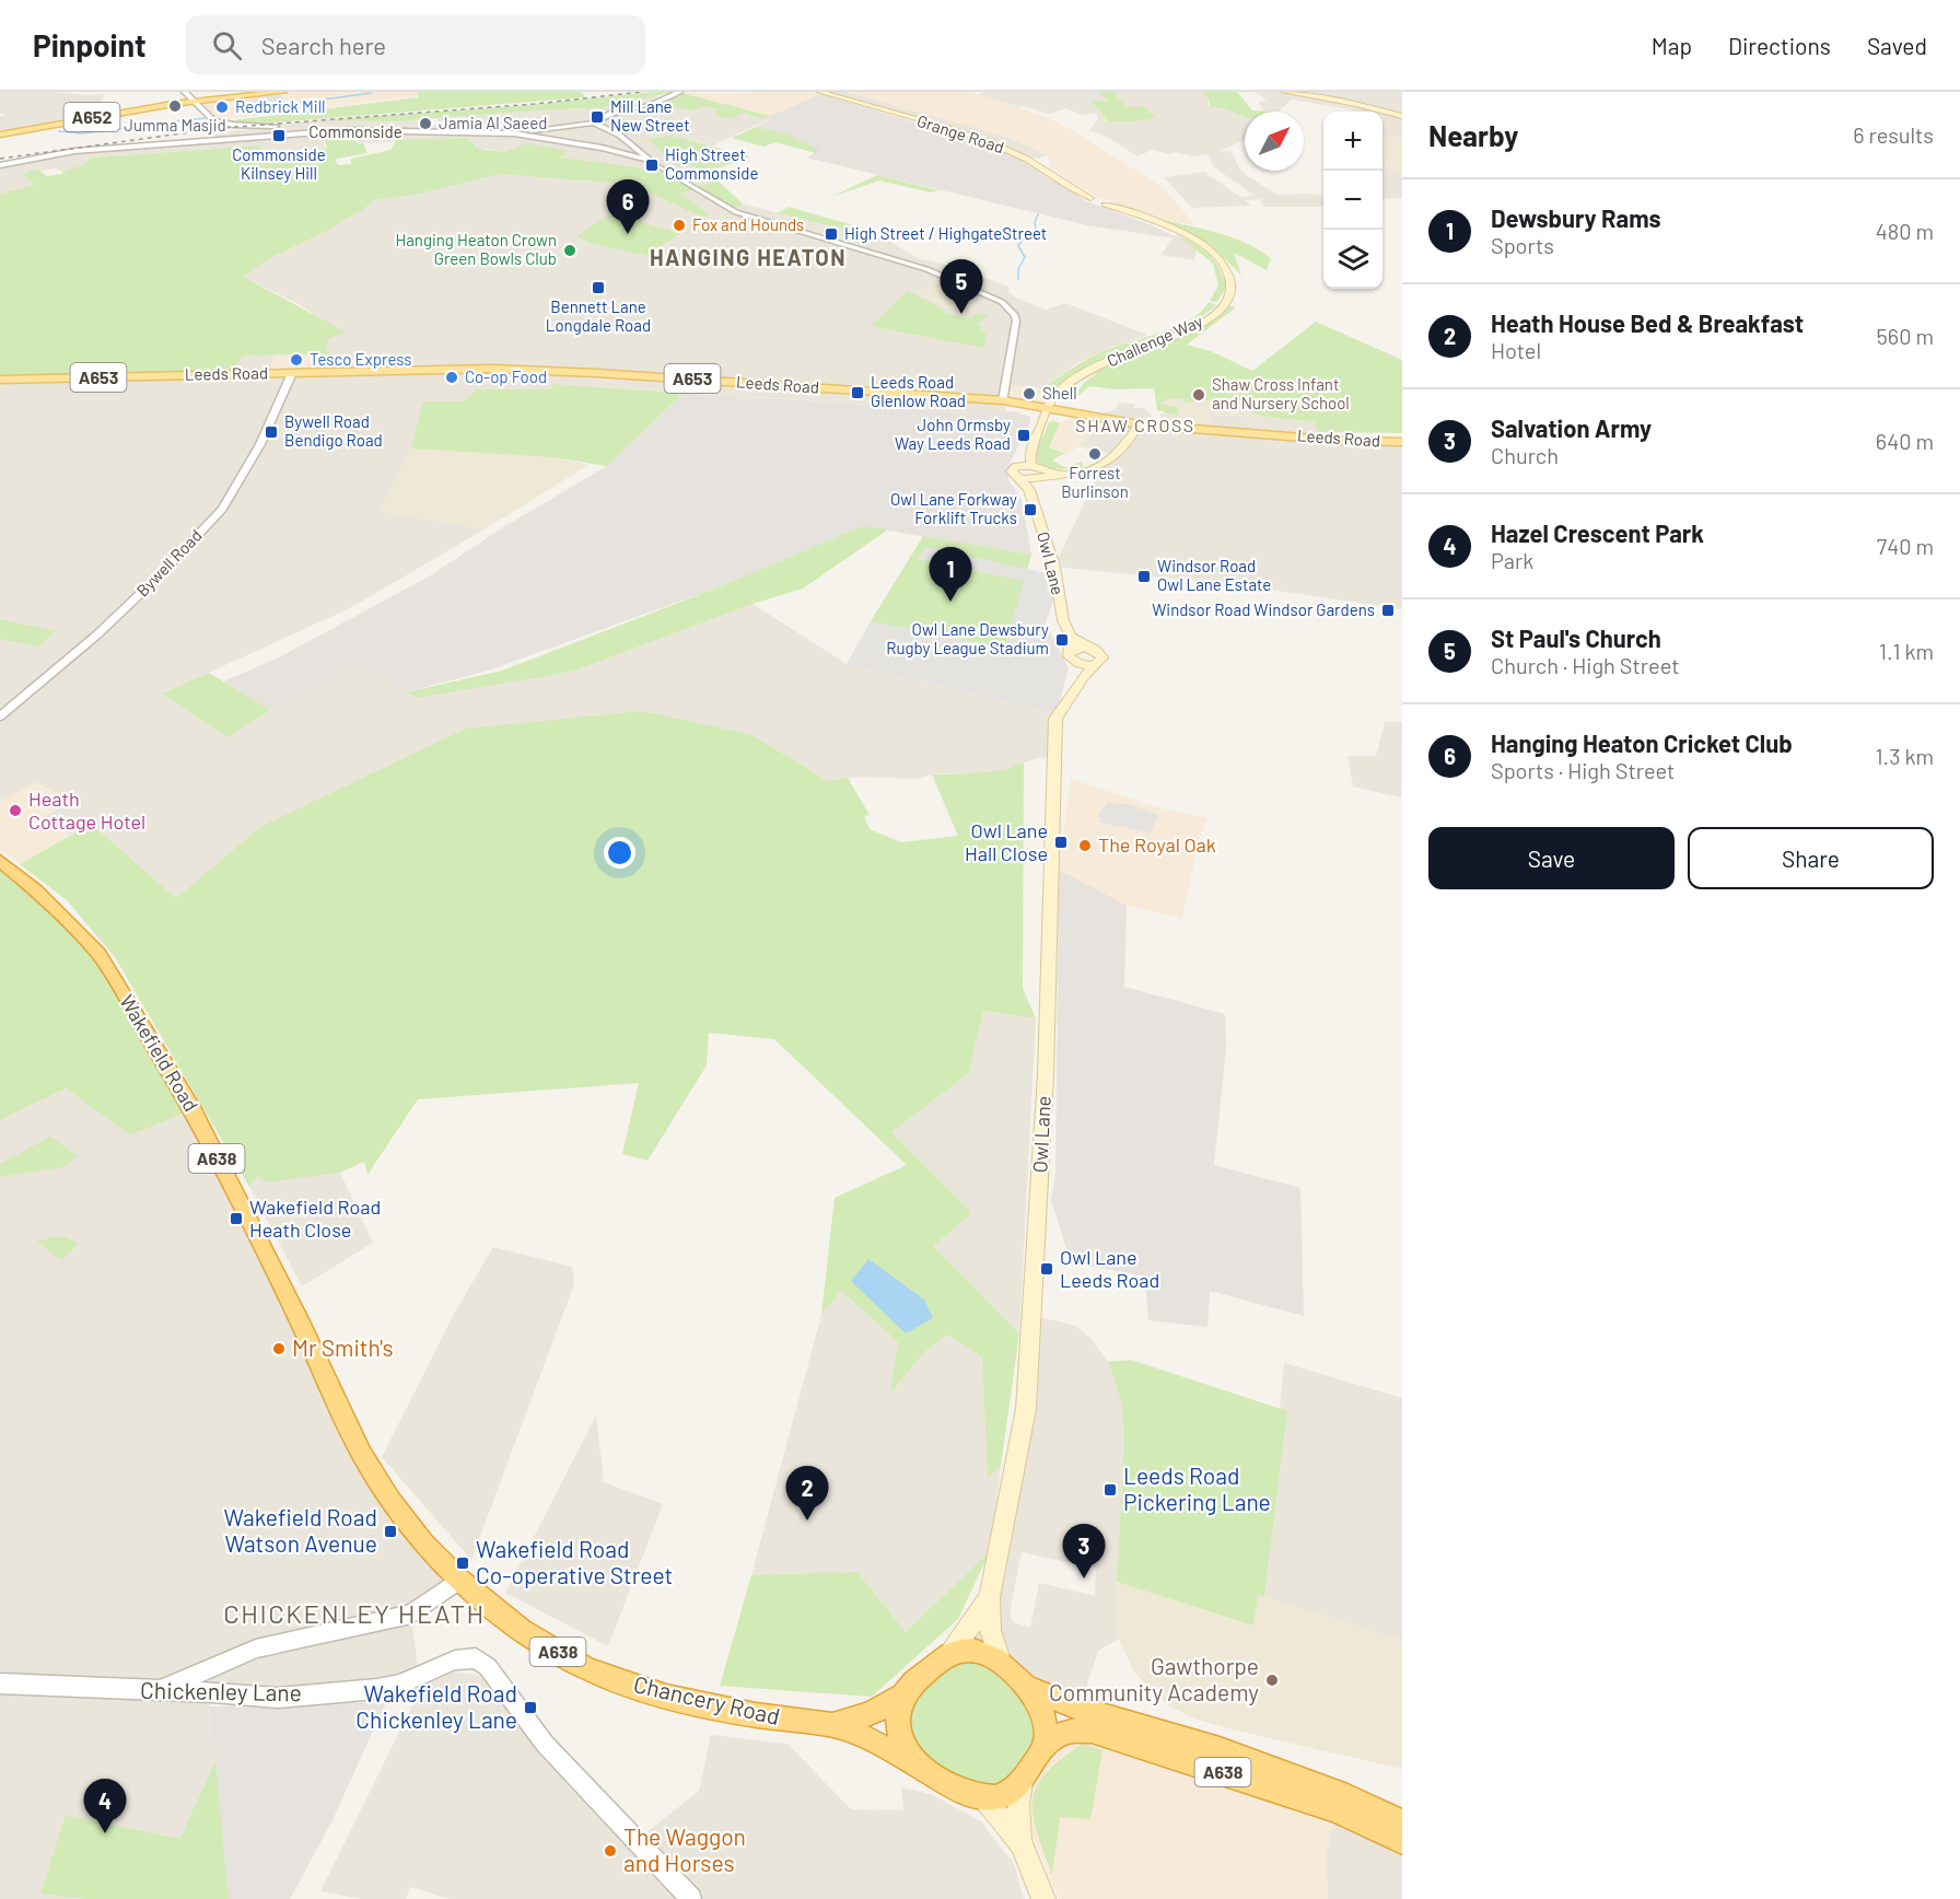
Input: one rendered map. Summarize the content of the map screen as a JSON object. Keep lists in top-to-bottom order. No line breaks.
{"streets":{"highway":["Wakefield Road","A638","Chancery Road"],"main road":["A652","Grange Road","Challenge Way","Leeds Road","A653","Owl Lane"],"street":["Commonside","Bywell Road","Chickenley Lane"]},"crossings":[["Grange Road","Challenge Way"],["Challenge Way","Leeds Road"],["Challenge Way","Owl Lane"],["Leeds Road","Bywell Road"],["Owl Lane","A638"],["Owl Lane","Chancery Road"],["Wakefield Road","Chancery Road"],["A638","Chancery Road"]],"districts":["HANGING HEATON","SHAW CROSS","CHICKENLEY HEATH"],"places":{"other":["Jumma Masjid","Redbrick Mill","Jamia Al Saeed","Fox and Hounds","Hanging Heaton Crown Green Bowls Club","Tesco Express","Co-op Food","Shell","Shaw Cross Infant and Nursery School","Forrest Burlinson","Heath Cottage Hotel","The Royal Oak","Mr Smith's","Gawthorpe Community Academy","The Waggon and Horses"],"transit":["Mill Lane New Street","Commonside Kilnsey Hill","High Street Commonside","High Street / HighgateStreet","Bennett Lane Longdale Road","Leeds Road Glenlow Road","Bywell Road Bendigo Road","John Ormsby Way Leeds Road","Owl Lane Forkway Forklift Trucks","Windsor Road Owl Lane Estate","Windsor Road Windsor Gardens","Owl Lane Dewsbury Rugby League Stadium","Owl Lane Hall Close","Wakefield Road Heath Close","Owl Lane Leeds Road","Leeds Road Pickering Lane","Wakefield Road Watson Avenue","Wakefield Road Co-operative Street","Wakefield Road Chickenley Lane"]},"north":"top right","page":{"header":"Pinpoint","search":"Search here","nav":["Map","Directions","Saved"],"heading":["Nearby","6 results"],"map_buttons":["+","−"],"list":[{"mark":"1","name":"Dewsbury Rams","note":"Sports","value":"480 m"},{"mark":"2","name":"Heath House Bed & Breakfast","note":"Hotel","value":"560 m"},{"mark":"3","name":"Salvation Army","note":"Church","value":"640 m"},{"mark":"4","name":"Hazel Crescent Park","note":"Park","value":"740 m"},{"mark":"5","name":"St Paul's Church","note":"Church · High Street","value":"1.1 km"},{"mark":"6","name":"Hanging Heaton Cricket Club","note":"Sports · High Street","value":"1.3 km"}],"pins":["6","5","1","2","3","4"],"buttons":["Save","Share"]}}
